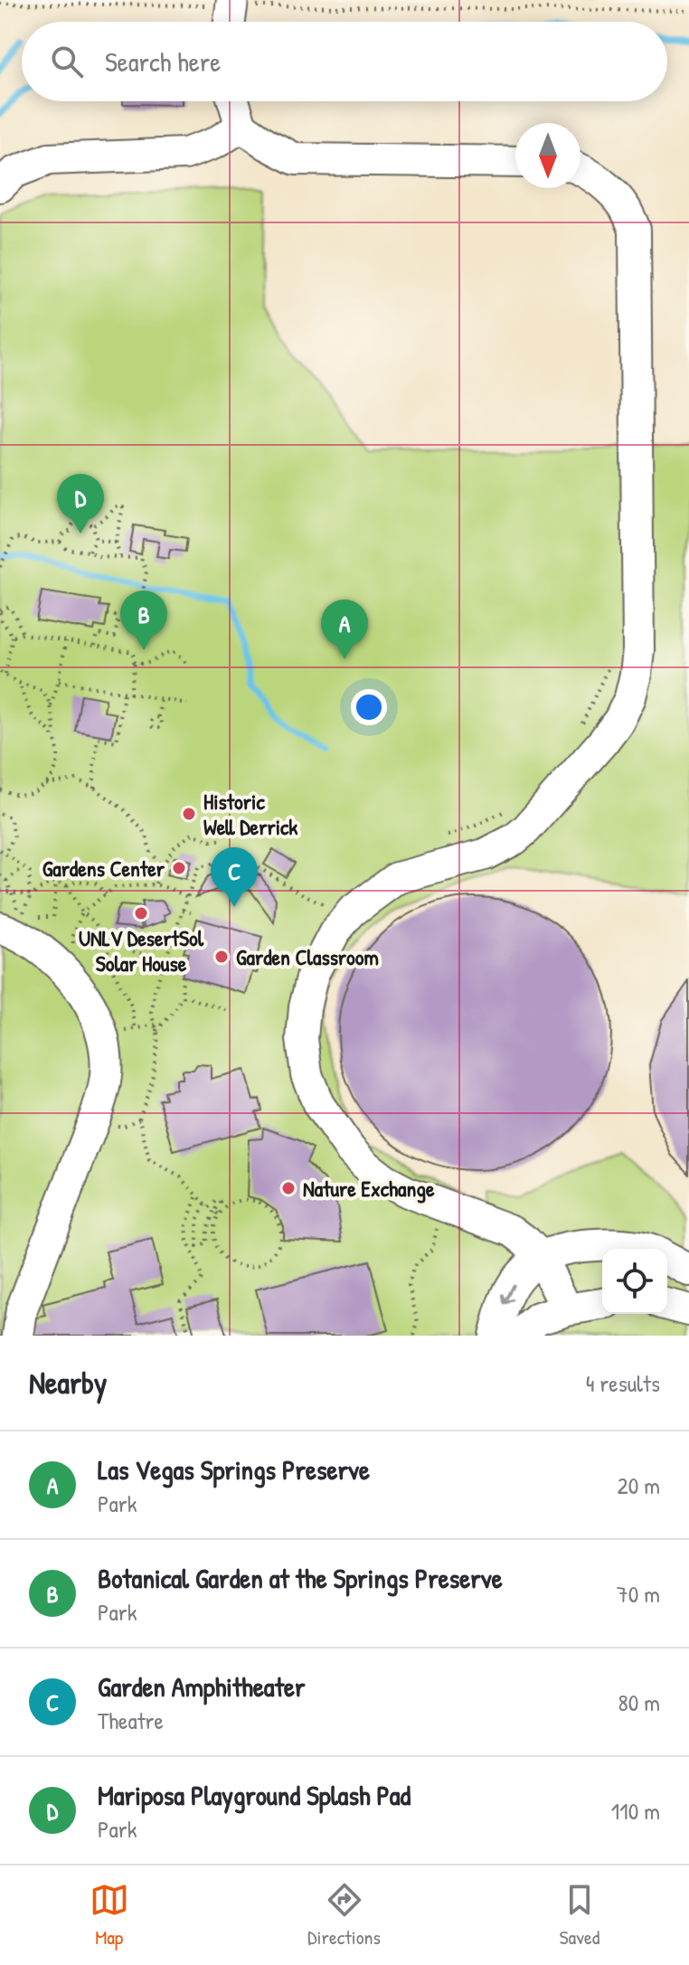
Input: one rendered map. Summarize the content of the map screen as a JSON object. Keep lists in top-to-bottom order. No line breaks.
{"places":["Historic Well Derrick","Gardens Center","UNLV DesertSol Solar House","Garden Classroom","Nature Exchange"],"north":"bottom","page":{"search":"Search here","pins":["D","B","A","C"],"heading":["Nearby","4 results"],"list":[{"mark":"A","name":"Las Vegas Springs Preserve","note":"Park","value":"20 m"},{"mark":"B","name":"Botanical Garden at the Springs Preserve","note":"Park","value":"70 m"},{"mark":"C","name":"Garden Amphitheater","note":"Theatre","value":"80 m"},{"mark":"D","name":"Mariposa Playground Splash Pad","note":"Park","value":"110 m"}],"nav":["Map","Directions","Saved"]}}
